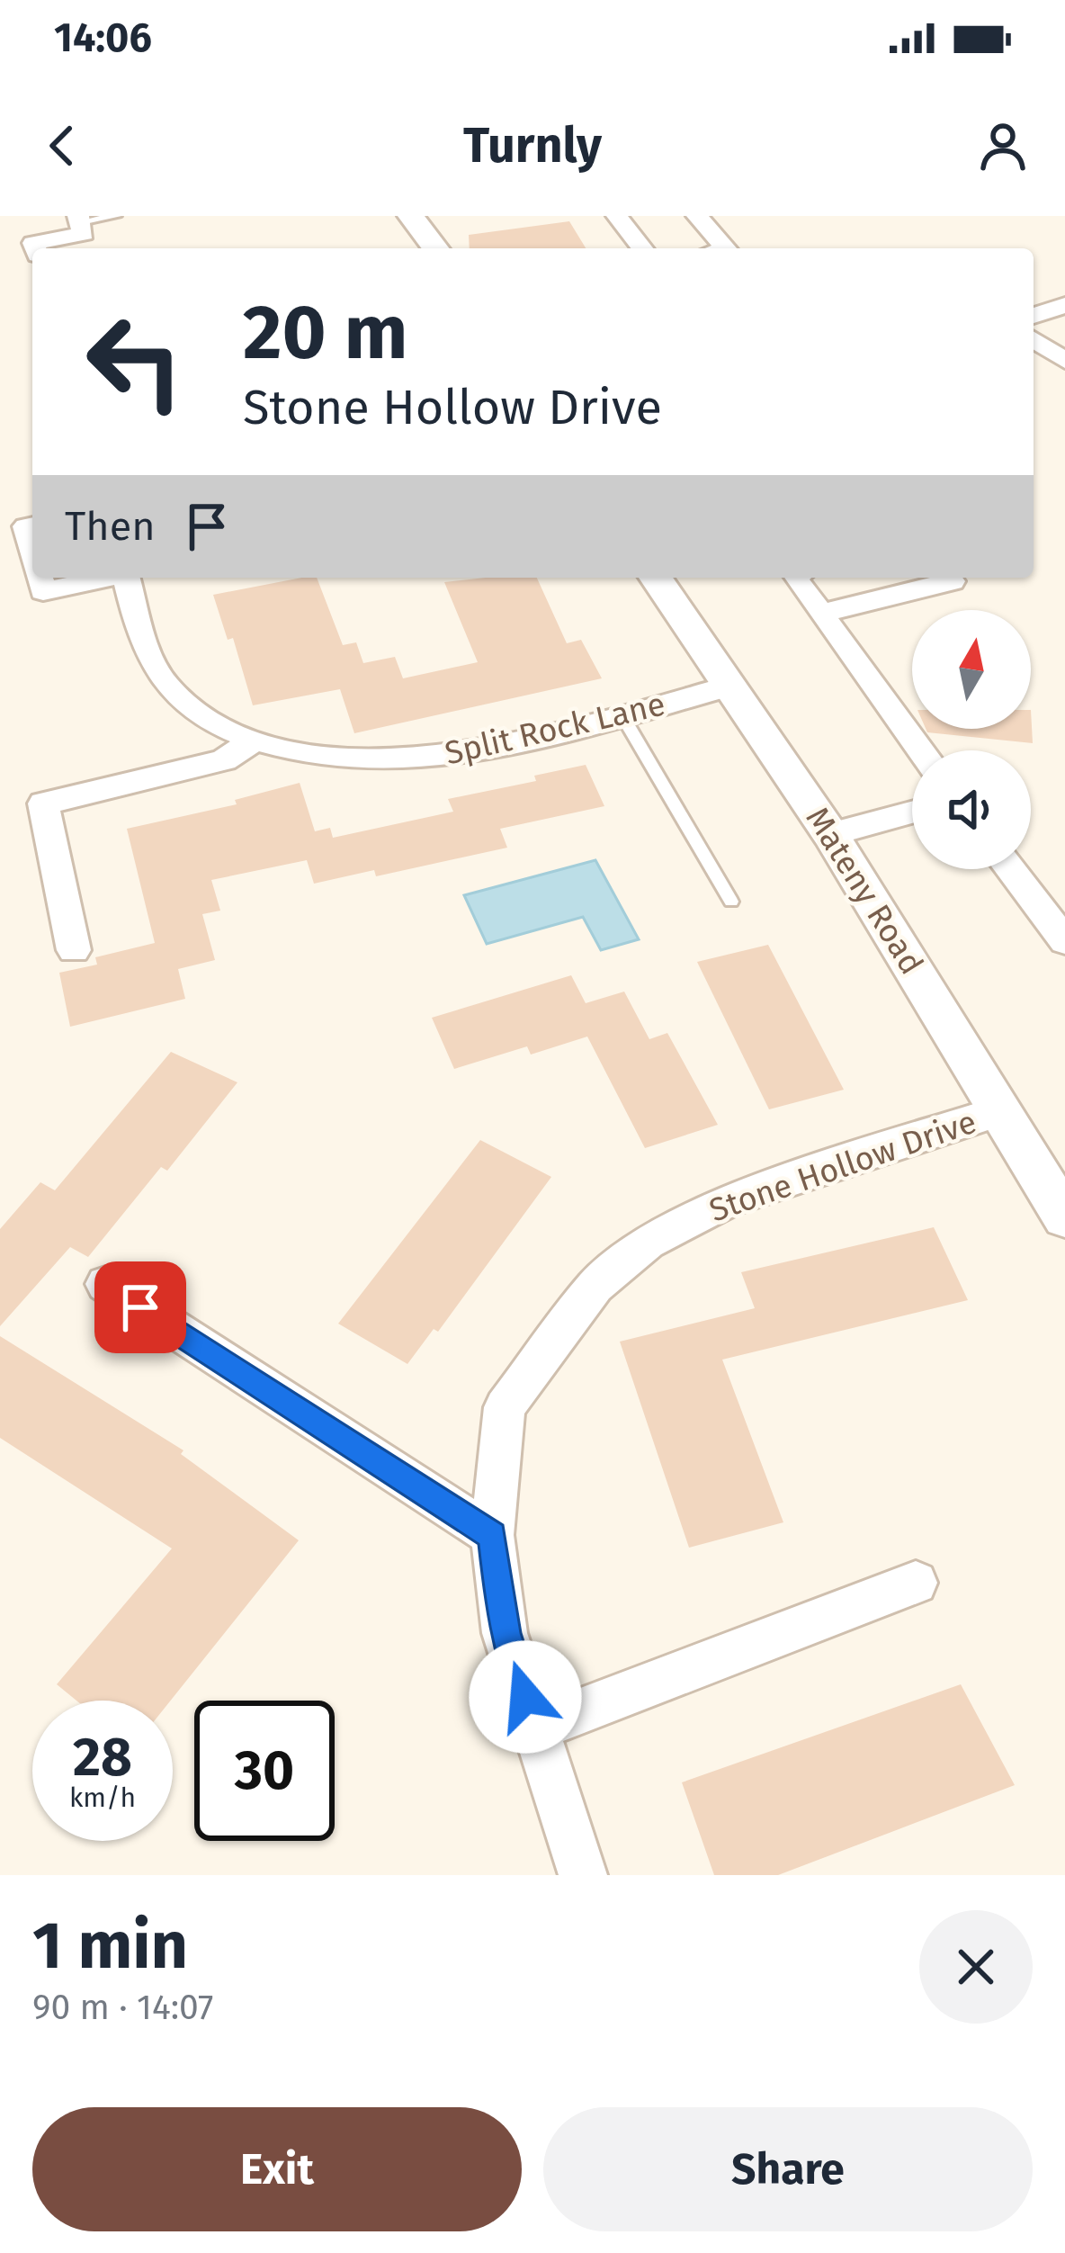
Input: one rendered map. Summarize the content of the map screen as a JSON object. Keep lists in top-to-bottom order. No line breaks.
{"streets":{"street":["Split Rock Lane","Mateny Road","Stone Hollow Drive"]},"crossings":[["Split Rock Lane","Mateny Road"],["Mateny Road","Stone Hollow Drive"]],"north":"top","page":{"status":"14:06","header":"Turnly","turn":["20 m","Stone Hollow Drive"],"then":"Then","speed":"28 km/h","limit":"30","heading":["1 min","90 m · 14:07"],"buttons":["Exit","Share"]}}
